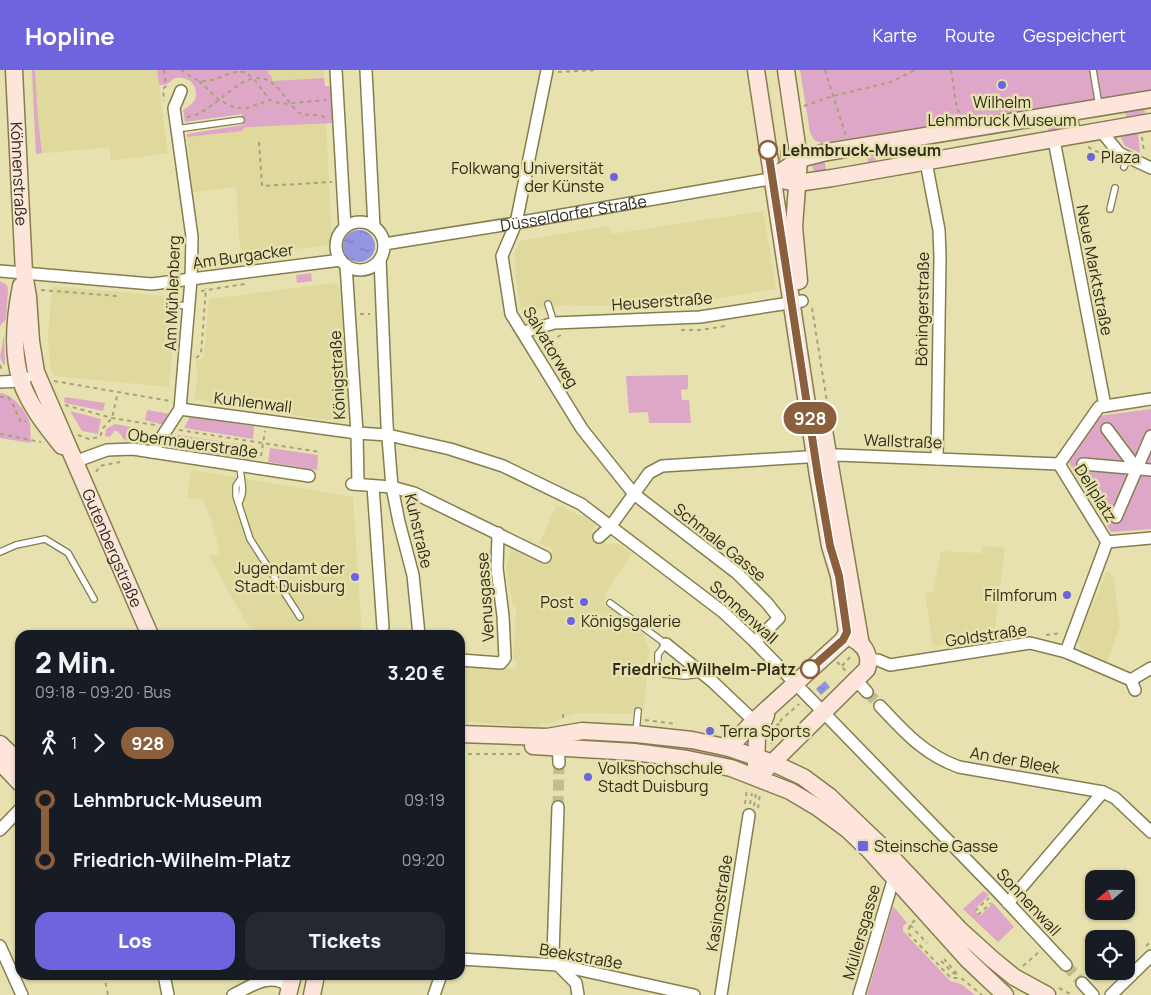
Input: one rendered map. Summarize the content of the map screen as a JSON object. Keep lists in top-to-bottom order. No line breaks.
{"streets":{"main road":["Köhnenstraße","Düsseldorfer Straße","Gutenbergstraße"],"street":["Am Burgacker","Neue Marktstraße","Am Mühlenberg","Heuserstraße","Böningerstraße","Salvatorweg","Königstraße","Kuhlenwall","Wallstraße","Obermauerstraße","Dellplatz","Kuhstraße","Schmale Gasse","Venusgasse","Sonnenwall","Goldstraße","An der Bleek","Kasinostraße","Müllersgasse","Beekstraße"]},"crossings":[["Köhnenstraße","Am Burgacker"],["Köhnenstraße","Gutenbergstraße"],["Düsseldorfer Straße","Am Burgacker"],["Düsseldorfer Straße","Neue Marktstraße"],["Düsseldorfer Straße","Böningerstraße"],["Düsseldorfer Straße","Salvatorweg"],["Düsseldorfer Straße","Königstraße"],["Am Burgacker","Am Mühlenberg"],["Am Burgacker","Königstraße"],["Neue Marktstraße","Dellplatz"],["Am Mühlenberg","Kuhlenwall"],["Heuserstraße","Salvatorweg"],["Böningerstraße","Wallstraße"],["Salvatorweg","Wallstraße"],["Salvatorweg","Schmale Gasse"],["Königstraße","Kuhlenwall"],["Kuhlenwall","Sonnenwall"],["Wallstraße","Dellplatz"],["Wallstraße","Schmale Gasse"],["Wallstraße","Sonnenwall"],["Obermauerstraße","Gutenbergstraße"],["Dellplatz","Goldstraße"],["Kuhstraße","Sonnenwall"],["Schmale Gasse","Sonnenwall"]],"places":{"other":["Wilhelm Lehmbruck Museum","Lehmbruck-Museum","Plaza","Folkwang Universität der Künste","Jugendamt der Stadt Duisburg","Filmforum","Post","Königsgalerie","Friedrich-Wilhelm-Platz","Terra Sports","Volkshochschule Stadt Duisburg"],"transit":["Steinsche Gasse"]},"lines":["bus line 928"],"north":"left","page":{"header":"Hopline","nav":["Karte","Route","Gespeichert"],"on_map":"928","heading":["2 Min.","09:18 – 09:20 · Bus","3.20 €"],"legs":["1","928"],"list":[{"name":"Lehmbruck-Museum","value":"09:19"},{"name":"Friedrich-Wilhelm-Platz","value":"09:20"}],"buttons":["Los","Tickets"]}}
